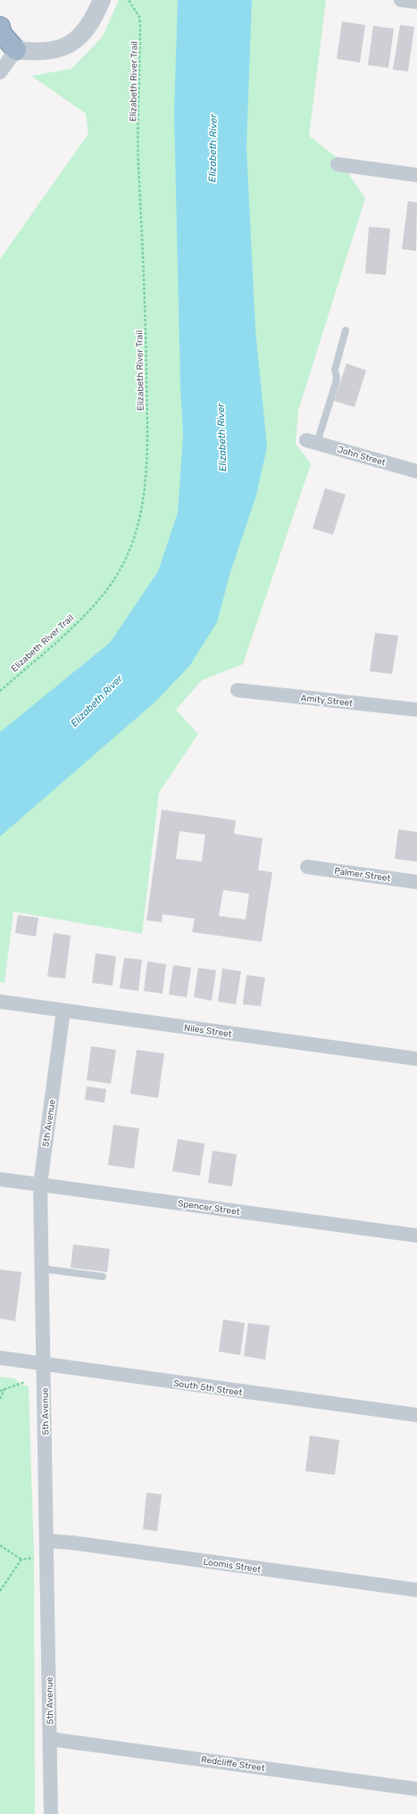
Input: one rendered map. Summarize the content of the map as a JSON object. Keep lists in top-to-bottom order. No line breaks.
{"streets":{"street":["John Street","Amity Street","Palmer Street","Niles Street","5th Avenue","Spencer Street","South 5th Street","Loomis Street","Redcliffe Street"],"path":["Elizabeth River Trail"]},"crossings":[["Niles Street","5th Avenue"],["5th Avenue","Spencer Street"],["5th Avenue","South 5th Street"],["5th Avenue","Loomis Street"],["5th Avenue","Redcliffe Street"]],"water":["Elizabeth River"]}
